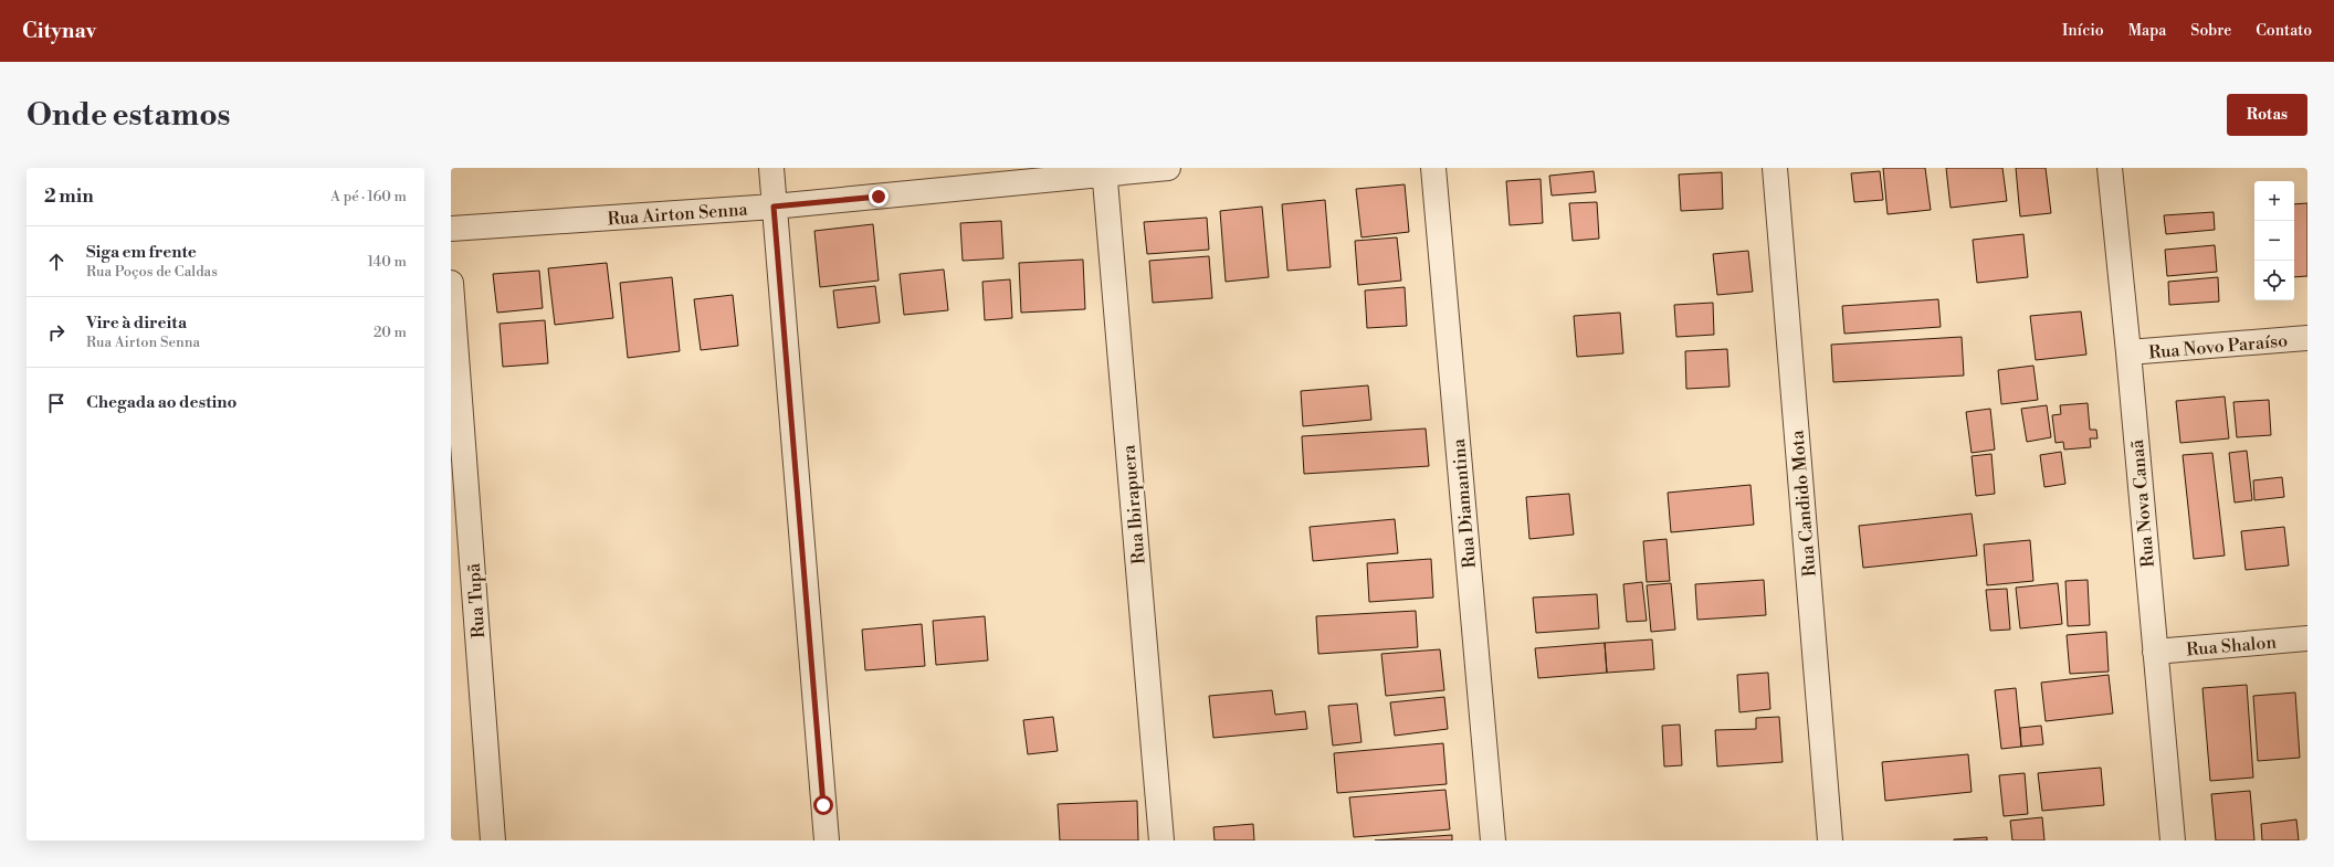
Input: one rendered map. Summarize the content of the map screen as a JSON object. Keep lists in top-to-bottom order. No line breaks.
{"streets":{"street":["Rua Airton Senna","Rua Novo Paraíso","Rua Diamantina","Rua Candido Mota","Rua Nova Canaã","Rua Ibirapuera","Rua Tupã","Rua Shalon"]},"crossings":[["Rua Airton Senna","Rua Ibirapuera"],["Rua Novo Paraíso","Rua Nova Canaã"],["Rua Nova Canaã","Rua Shalon"]],"page":{"header":"Citynav","nav":["Início","Mapa","Sobre","Contato"],"buttons":"Rotas","title":"Onde estamos","heading":["2 min","A pé · 160 m"],"map_buttons":["+","−"],"list":[["Siga em frente","Rua Poços de Caldas","140 m"],["Vire à direita","Rua Airton Senna","20 m"],"Chegada ao destino"]}}
